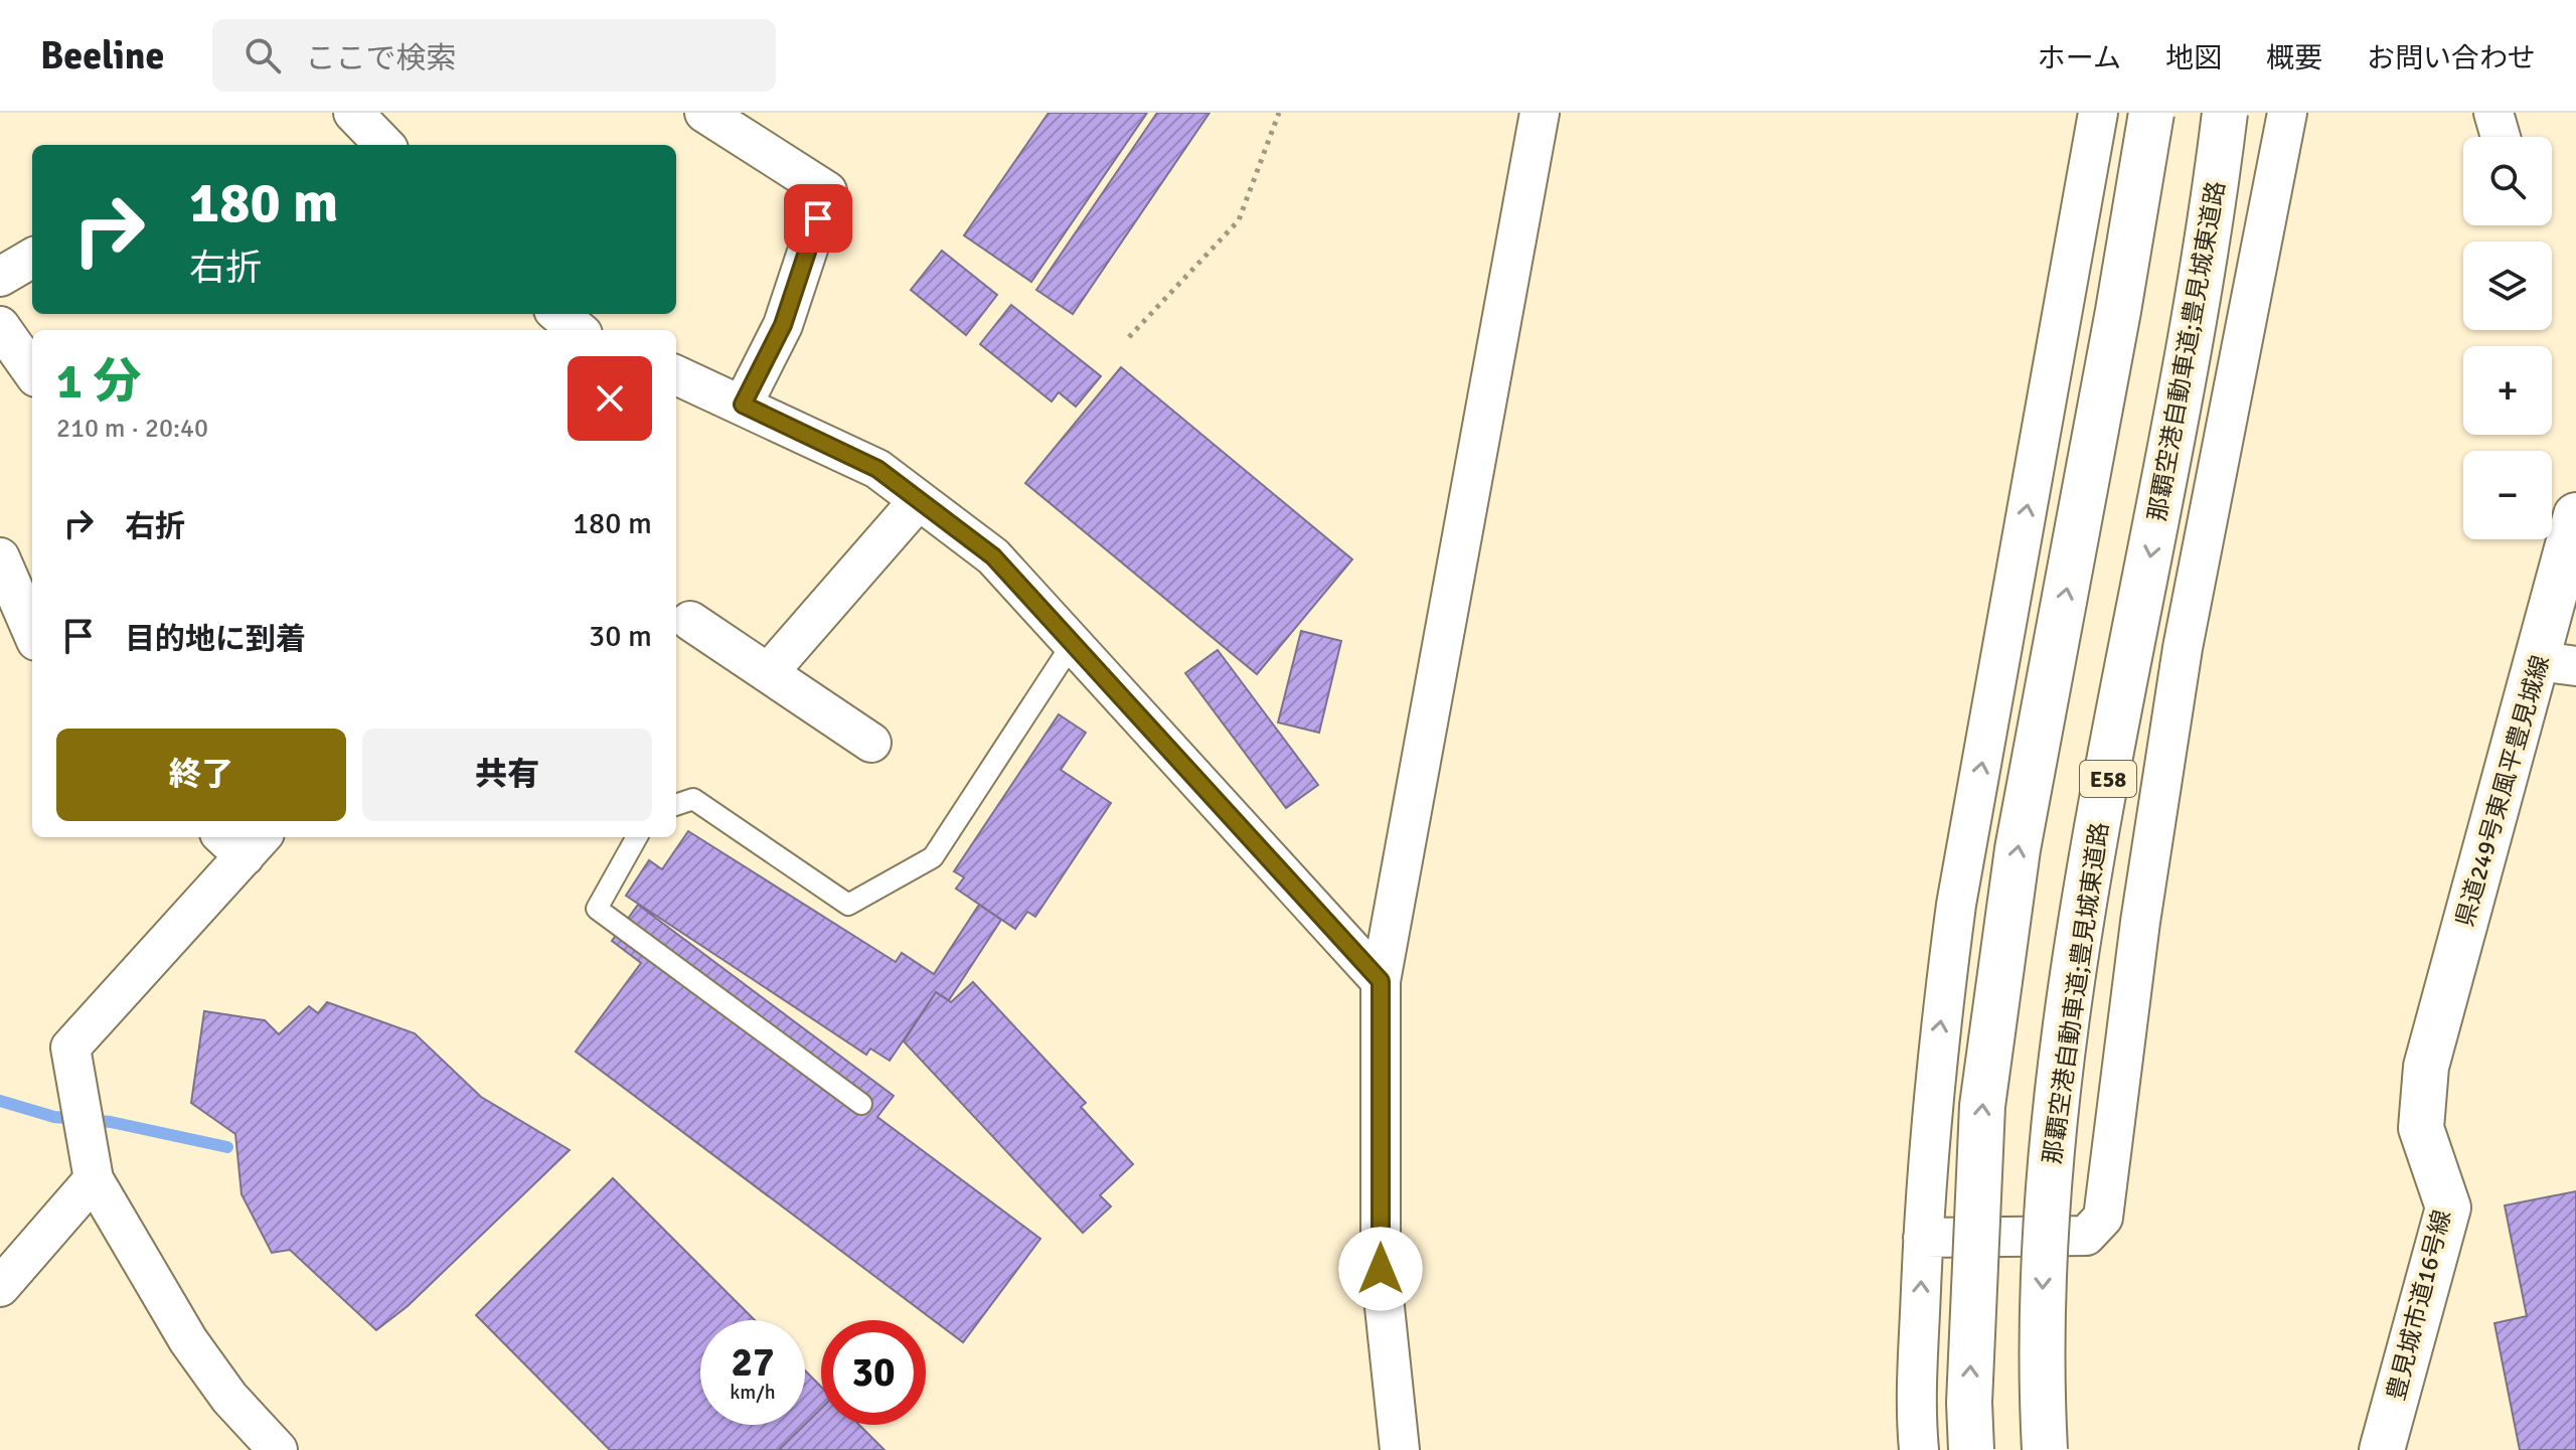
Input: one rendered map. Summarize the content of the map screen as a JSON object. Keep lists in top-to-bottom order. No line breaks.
{"streets":{"main road":["那覇空港自動車道;豊見城東道路","E58","県道249号東風平豊見城線","豊見城市道16号線"]},"crossings":[["県道249号東風平豊見城線","豊見城市道16号線"]],"page":{"header":"Beeline","search":"ここで検索","nav":["ホーム","地図","概要","お問い合わせ"],"map_buttons":["+","−"],"turn":["180 m","右折"],"heading":["1 分","210 m · 20:40"],"list":[{"name":"右折","value":"180 m"},{"name":"目的地に到着","value":"30 m"}],"buttons":["終了","共有"],"speed":"27 km/h","limit":"30"}}
